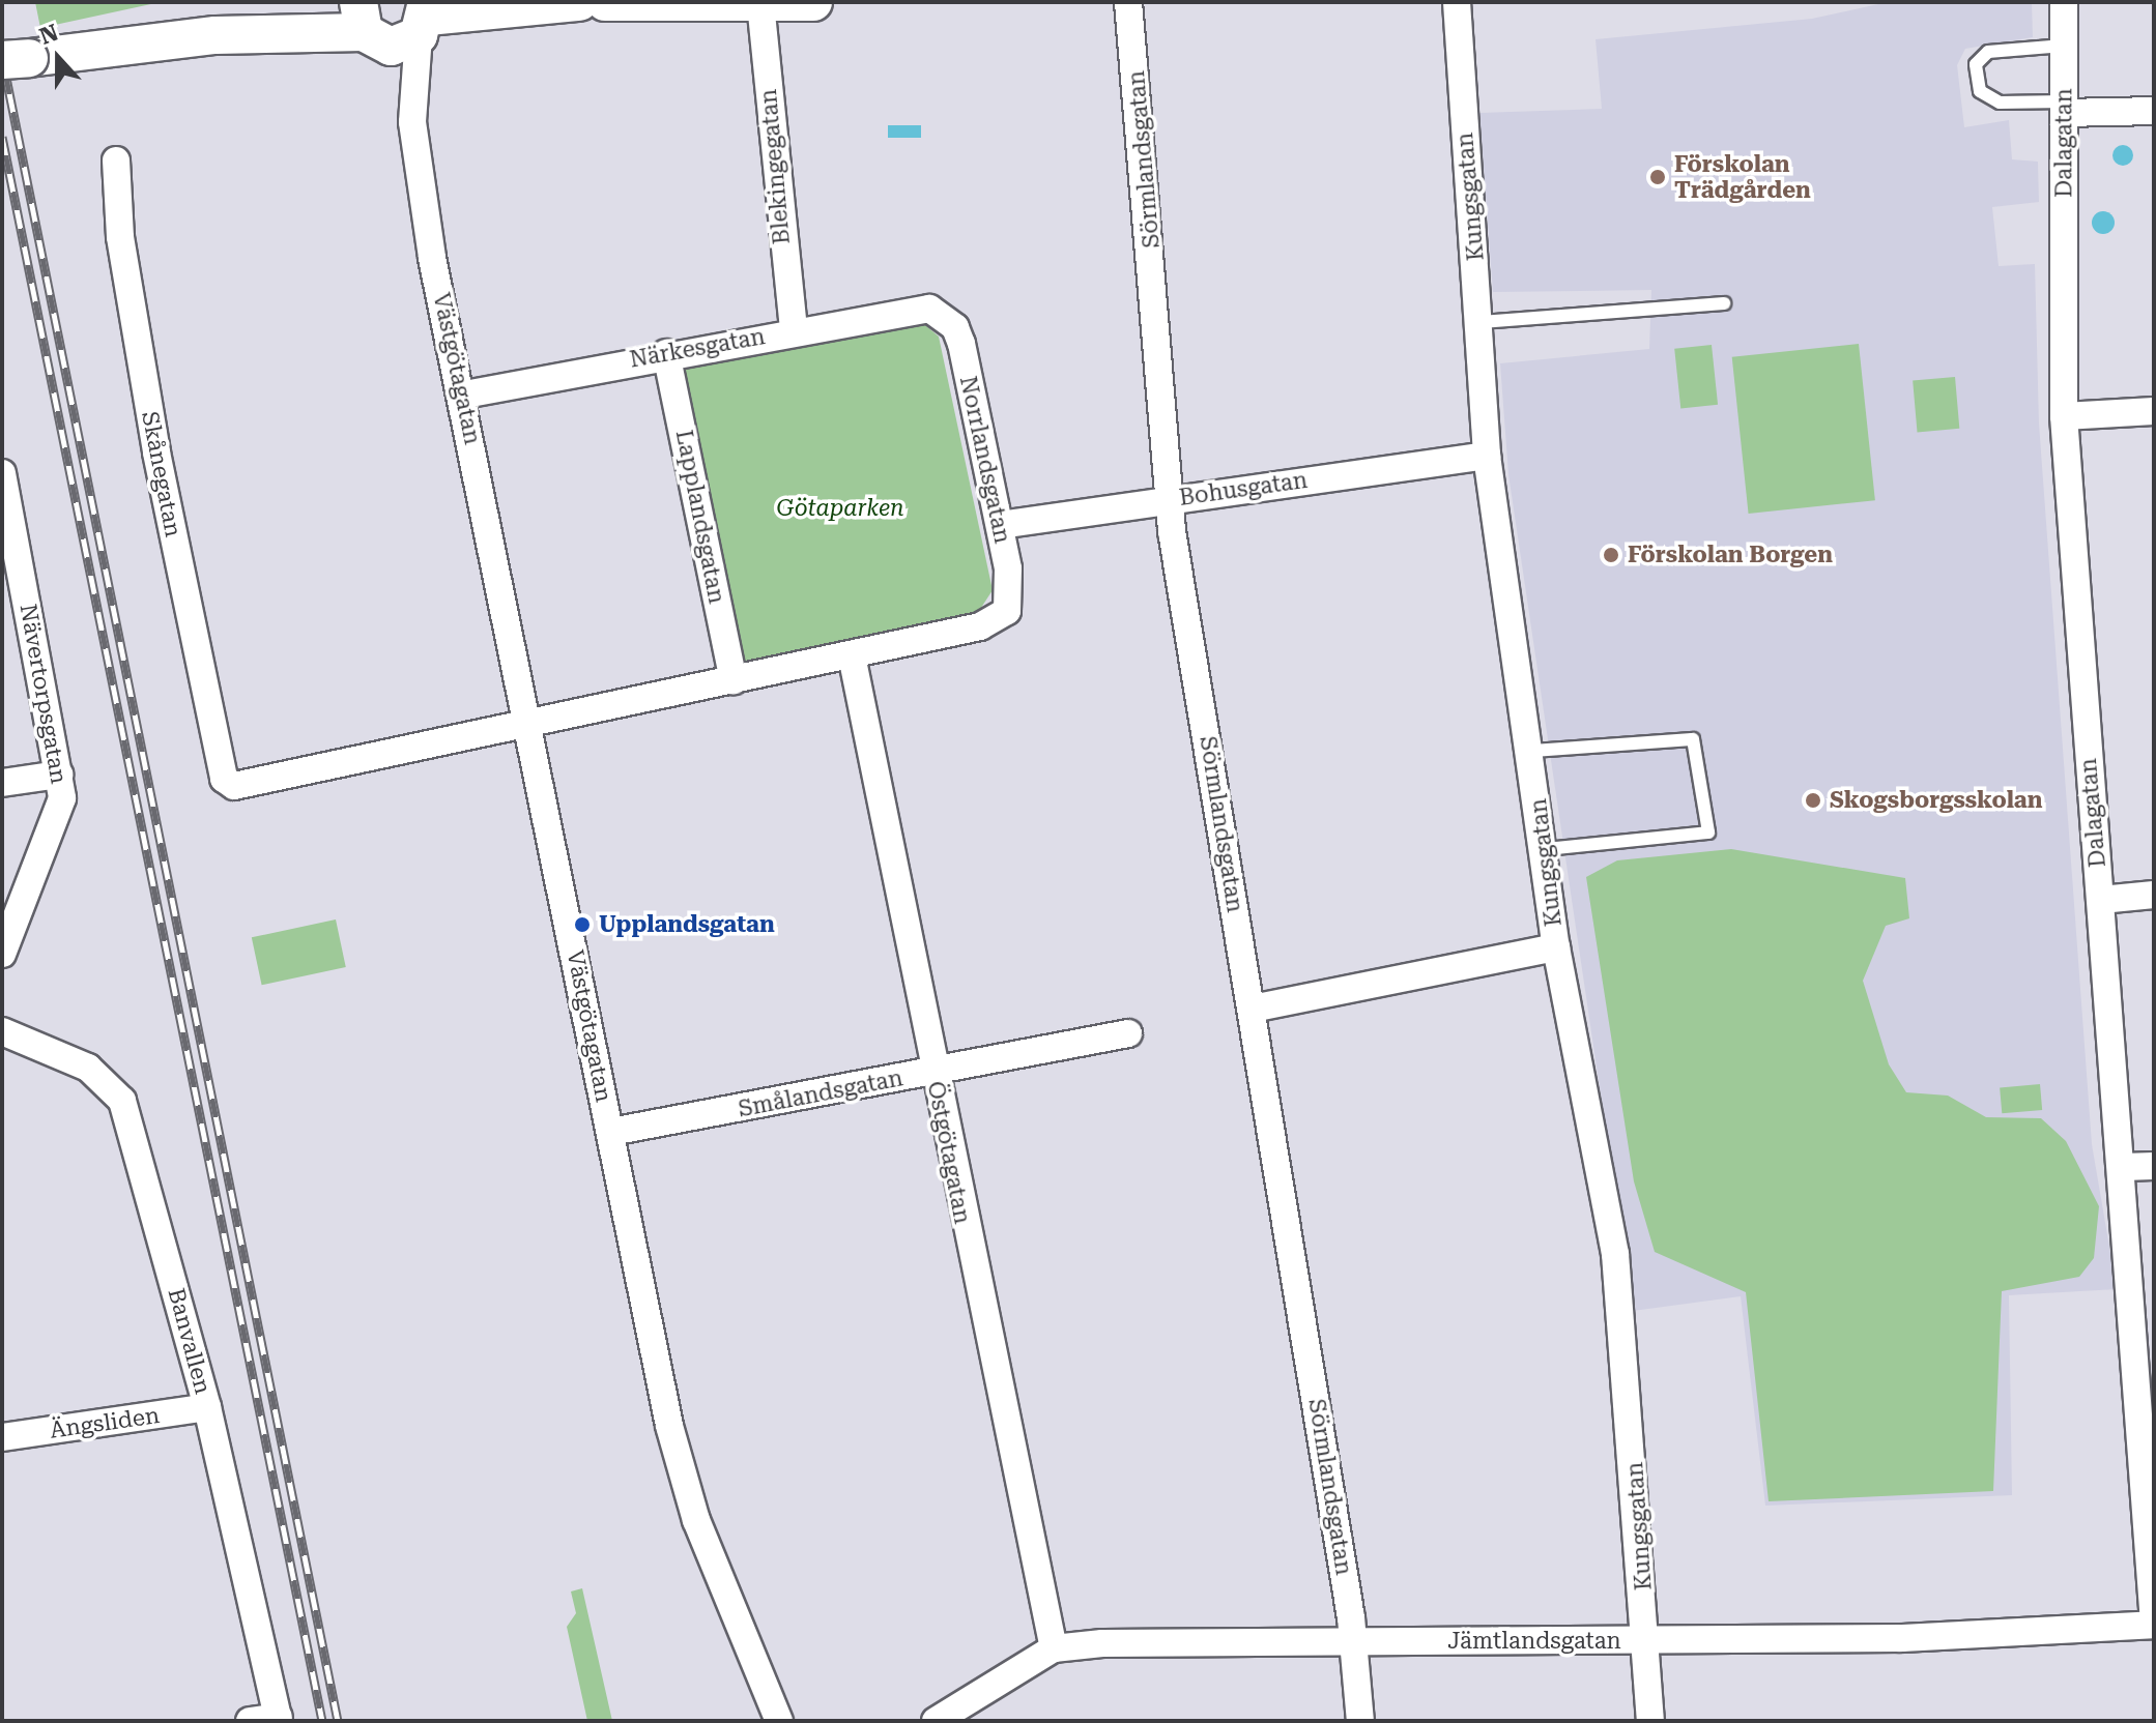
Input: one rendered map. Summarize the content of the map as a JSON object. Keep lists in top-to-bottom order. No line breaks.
{"streets":{"street":["Dalagatan","Sörmlandsgatan","Blekingegatan","Kungsgatan","Närkesgatan","Västgötagatan","Norrlandsgatan","Skånegatan","Bohusgatan","Lapplandsgatan","Nävertorpsgatan","Smålandsgatan","Östgötagatan","Banvallen","Ängsliden","Jämtlandsgatan"]},"crossings":[["Dalagatan","Jämtlandsgatan"],["Sörmlandsgatan","Bohusgatan"],["Sörmlandsgatan","Jämtlandsgatan"],["Blekingegatan","Närkesgatan"],["Kungsgatan","Bohusgatan"],["Kungsgatan","Jämtlandsgatan"],["Närkesgatan","Västgötagatan"],["Närkesgatan","Norrlandsgatan"],["Närkesgatan","Lapplandsgatan"],["Västgötagatan","Skånegatan"],["Västgötagatan","Smålandsgatan"],["Norrlandsgatan","Bohusgatan"],["Norrlandsgatan","Östgötagatan"],["Smålandsgatan","Östgötagatan"],["Östgötagatan","Jämtlandsgatan"],["Banvallen","Ängsliden"]],"parks":["Götaparken"],"places":["Förskolan Trädgården","Förskolan Borgen","Skogsborgsskolan","Upplandsgatan"],"north":"top"}
